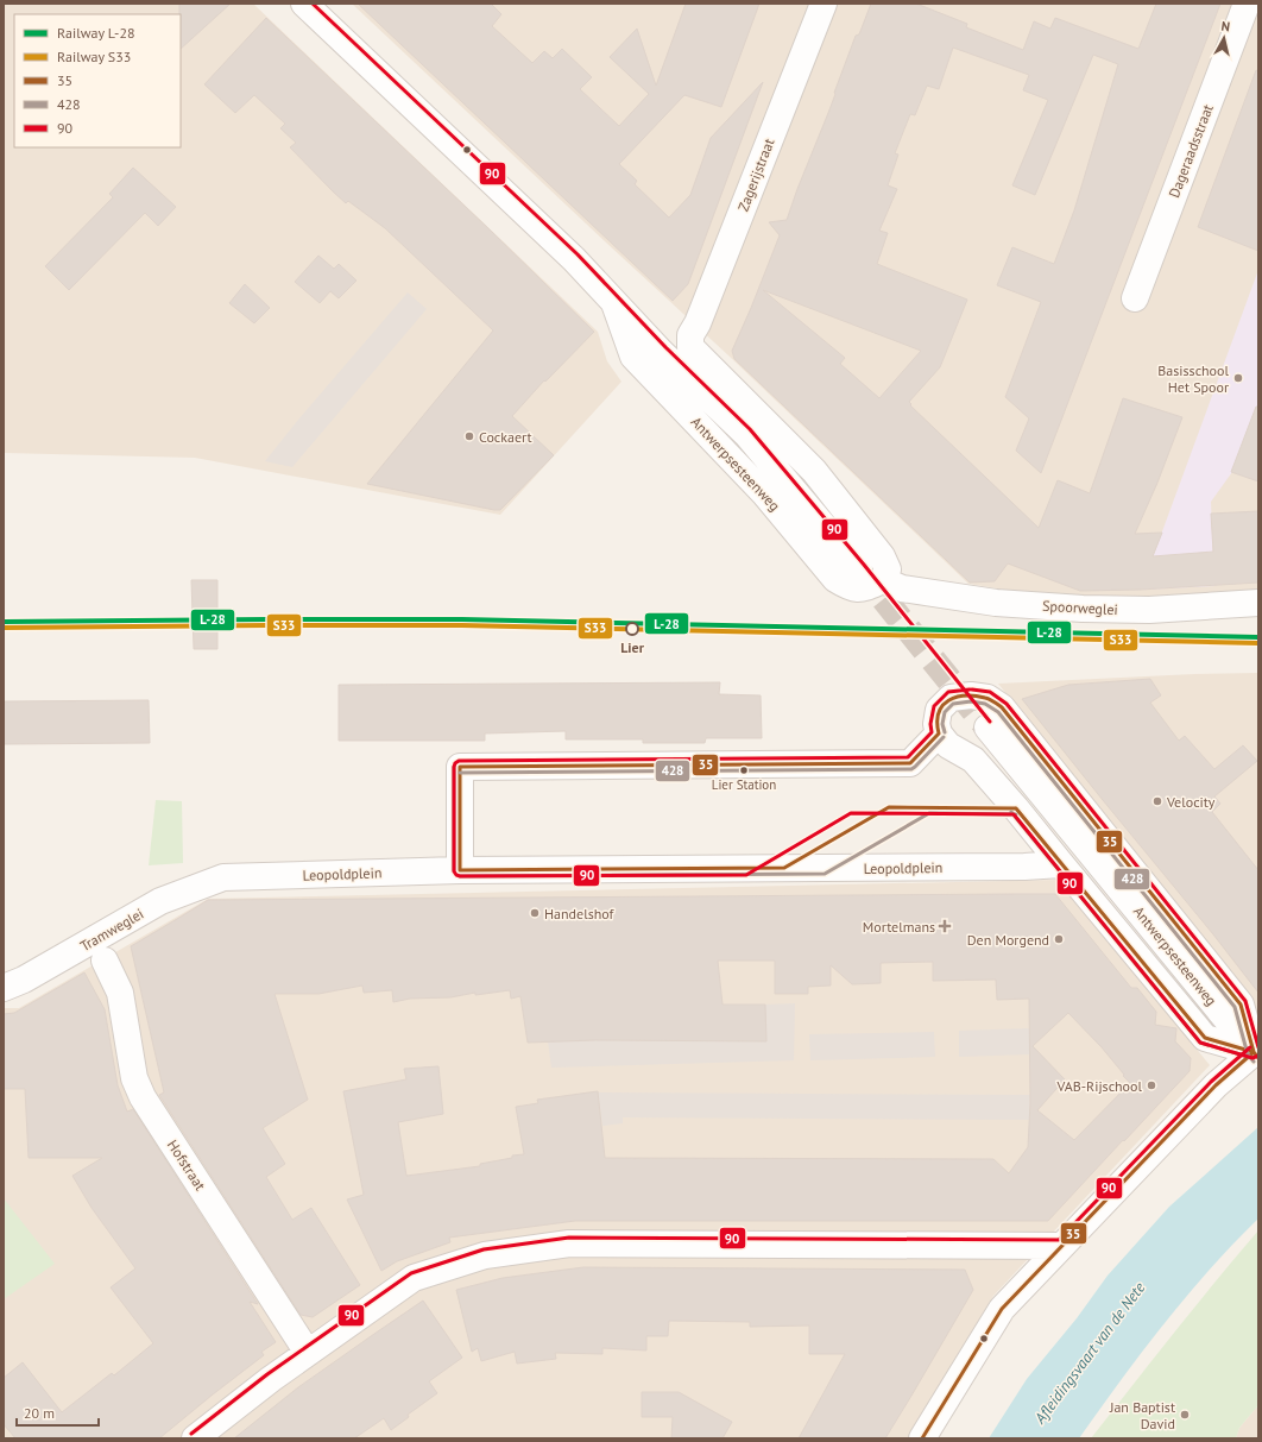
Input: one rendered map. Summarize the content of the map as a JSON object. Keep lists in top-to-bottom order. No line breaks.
{"streets":{"street":["Dageraadsstraat","Zagerijstraat","Antwerpsesteenweg","Spoorweglei","Leopoldplein","Tramweglei","Hofstraat"]},"crossings":[["Zagerijstraat","Antwerpsesteenweg"],["Zagerijstraat","Spoorweglei"],["Antwerpsesteenweg","Spoorweglei"],["Leopoldplein","Tramweglei"]],"water":["Afleidingsvaart van de Nete"],"places":{"other":["Basisschool Het Spoor","Cockaert","Lier","Lier Station","Velocity","Handelshof","Den Morgend","VAB-Rijschool","Jan Baptist David"],"health":["Mortelmans"]},"lines":["transit line 90","rail line L-28","rail line S33","transit line 35","transit line 428"],"legend":["Railway L-28","Railway S33","35","428","90"],"scale_bar":"20 m","north":"top"}
